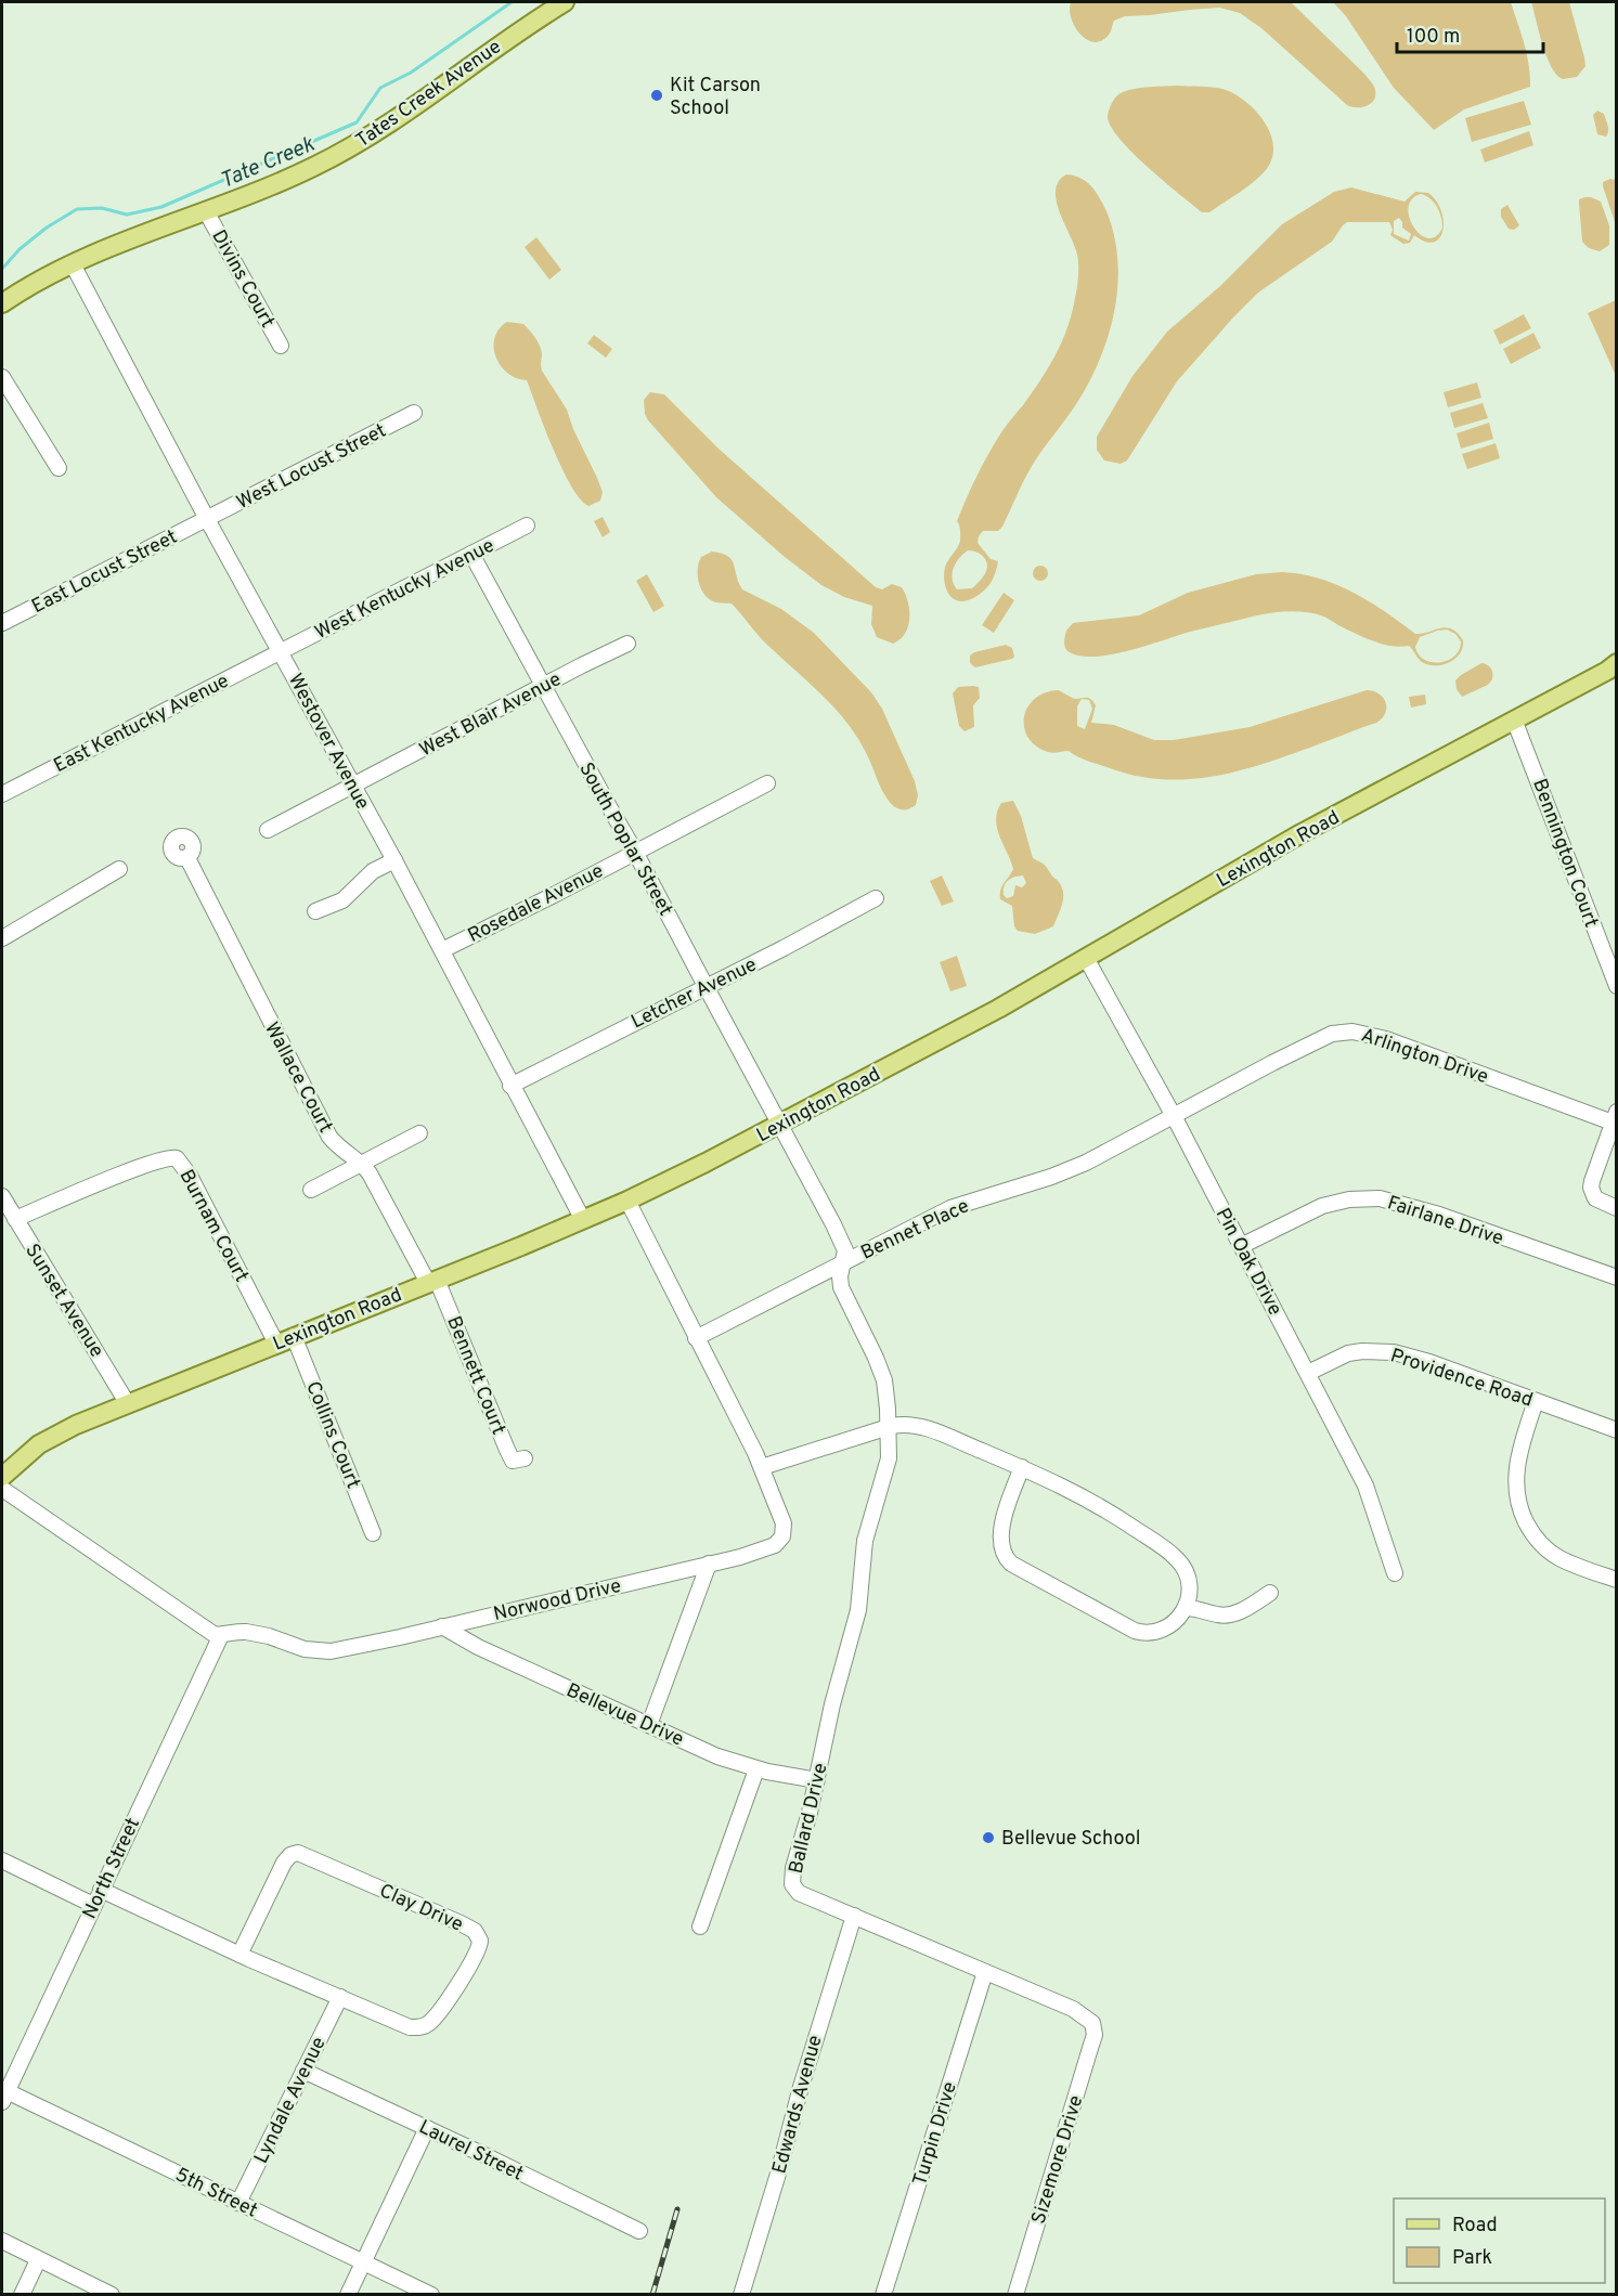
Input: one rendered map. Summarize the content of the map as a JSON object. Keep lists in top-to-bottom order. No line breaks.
{"streets":{"main road":["Tates Creek Avenue","Lexington Road"],"street":["Divins Court","West Locust Street","East Locust Street","West Kentucky Avenue","West Blair Avenue","East Kentucky Avenue","Westover Avenue","South Poplar Street","Bennington Court","Rosedale Avenue","Letcher Avenue","Arlington Drive","Wallace Court","Fairlane Drive","Burnam Court","Bennet Place","Pin Oak Drive","Sunset Avenue","Bennett Court","Providence Road","Collins Court","Norwood Drive","Bellevue Drive","Ballard Drive","North Street","Clay Drive","Lyndale Avenue","Edwards Avenue","Turpin Drive","Laurel Street","Sizemore Drive","5th Street"]},"crossings":[["Tates Creek Avenue","Divins Court"],["Tates Creek Avenue","Westover Avenue"],["West Locust Street","East Locust Street"],["West Locust Street","Westover Avenue"],["East Locust Street","Westover Avenue"],["West Kentucky Avenue","East Kentucky Avenue"],["West Kentucky Avenue","Westover Avenue"],["West Kentucky Avenue","South Poplar Street"],["West Blair Avenue","Westover Avenue"],["West Blair Avenue","South Poplar Street"],["East Kentucky Avenue","Westover Avenue"],["Westover Avenue","Lexington Road"],["Westover Avenue","Rosedale Avenue"],["Westover Avenue","Letcher Avenue"],["South Poplar Street","Lexington Road"],["South Poplar Street","Rosedale Avenue"],["South Poplar Street","Letcher Avenue"],["South Poplar Street","Bennet Place"],["South Poplar Street","Ballard Drive"],["Lexington Road","Bennington Court"],["Lexington Road","Wallace Court"],["Lexington Road","Burnam Court"],["Lexington Road","Pin Oak Drive"],["Lexington Road","Sunset Avenue"],["Lexington Road","Bennett Court"],["Lexington Road","Collins Court"],["Lexington Road","Norwood Drive"],["Arlington Drive","Bennet Place"],["Arlington Drive","Pin Oak Drive"],["Wallace Court","Bennett Court"],["Fairlane Drive","Pin Oak Drive"],["Burnam Court","Sunset Avenue"],["Burnam Court","Collins Court"],["Bennet Place","Pin Oak Drive"],["Bennet Place","Norwood Drive"],["Bennet Place","Ballard Drive"],["Pin Oak Drive","Providence Road"],["Norwood Drive","Bellevue Drive"],["Norwood Drive","North Street"],["Bellevue Drive","Ballard Drive"],["Ballard Drive","Edwards Avenue"],["Ballard Drive","Turpin Drive"],["Ballard Drive","Sizemore Drive"],["North Street","Clay Drive"],["North Street","5th Street"],["Clay Drive","Lyndale Avenue"],["Lyndale Avenue","Laurel Street"],["Lyndale Avenue","5th Street"]],"water":["Tate Creek"],"places":["Kit Carson School","Bellevue School"],"legend":["Road","Park"],"scale_bar":"100 m"}
